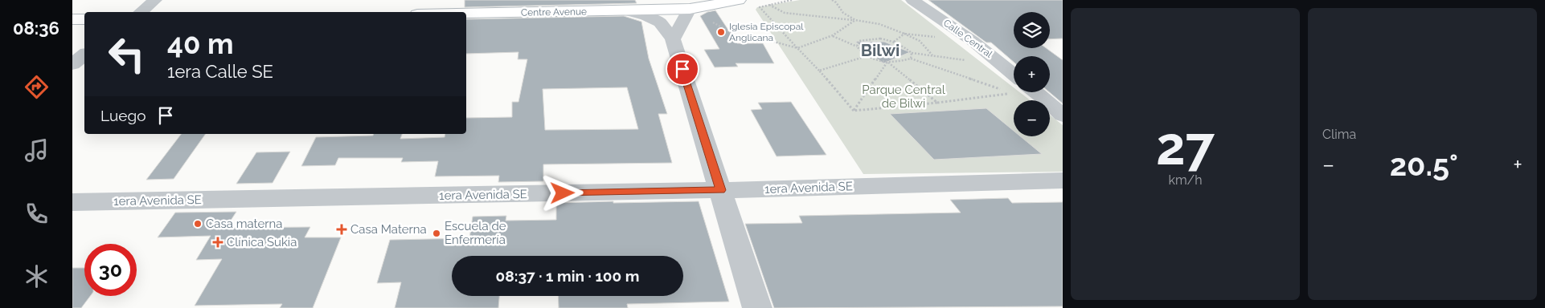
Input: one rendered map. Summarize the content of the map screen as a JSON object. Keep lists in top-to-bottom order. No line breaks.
{"streets":{"street":["Centre Avenue","Calle Central","1era Avenida SE"]},"districts":["Bilwi"],"parks":["Parque Central de Bilwi"],"places":{"other":["Iglesia Episcopal Anglicana","Casa materna","Escuela de Enfermería"],"health":["Casa Materna","Clínica Sukia"]},"page":{"tabs":"08:36","tile":[["27","km/h"],"Clima"],"map_buttons":["+","−"],"turn":["40 m","1era Calle SE"],"then":"Luego","heat":["−","20.5°","+"],"limit":"30","trip":"08:37 · 1 min · 100 m"}}
